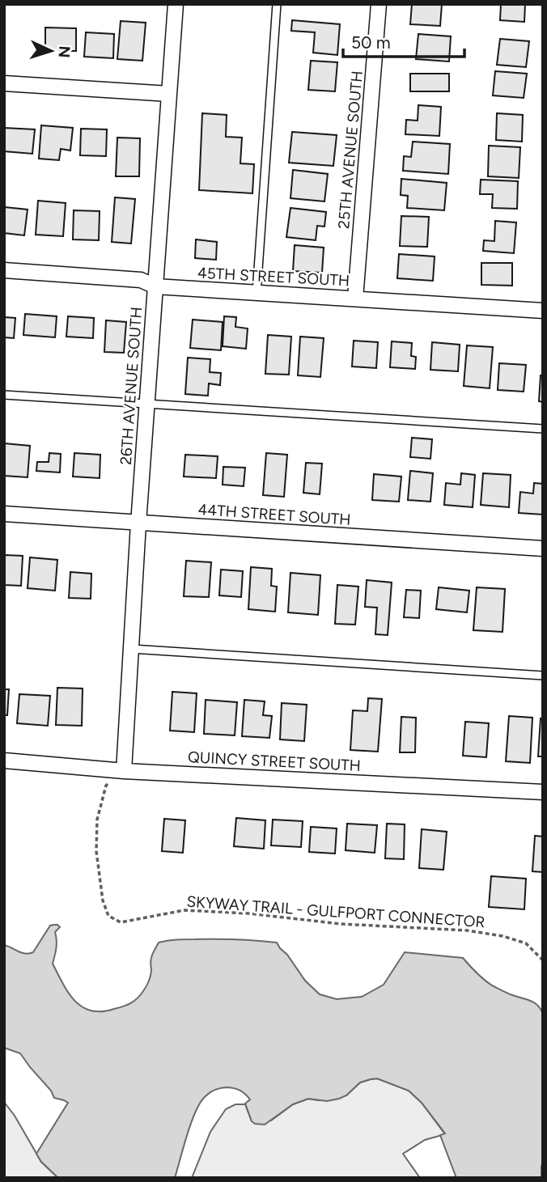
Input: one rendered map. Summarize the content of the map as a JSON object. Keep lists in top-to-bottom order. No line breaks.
{"streets":{"street":["25TH AVENUE SOUTH","45TH STREET SOUTH","26TH AVENUE SOUTH","44TH STREET SOUTH","QUINCY STREET SOUTH"],"path":["SKYWAY TRAIL - GULFPORT CONNECTOR"]},"crossings":[["25TH AVENUE SOUTH","45TH STREET SOUTH"],["45TH STREET SOUTH","26TH AVENUE SOUTH"],["26TH AVENUE SOUTH","44TH STREET SOUTH"],["26TH AVENUE SOUTH","QUINCY STREET SOUTH"],["26TH AVENUE SOUTH","SKYWAY TRAIL - GULFPORT CONNECTOR"],["QUINCY STREET SOUTH","SKYWAY TRAIL - GULFPORT CONNECTOR"]],"scale_bar":"50 m","north":"right"}
